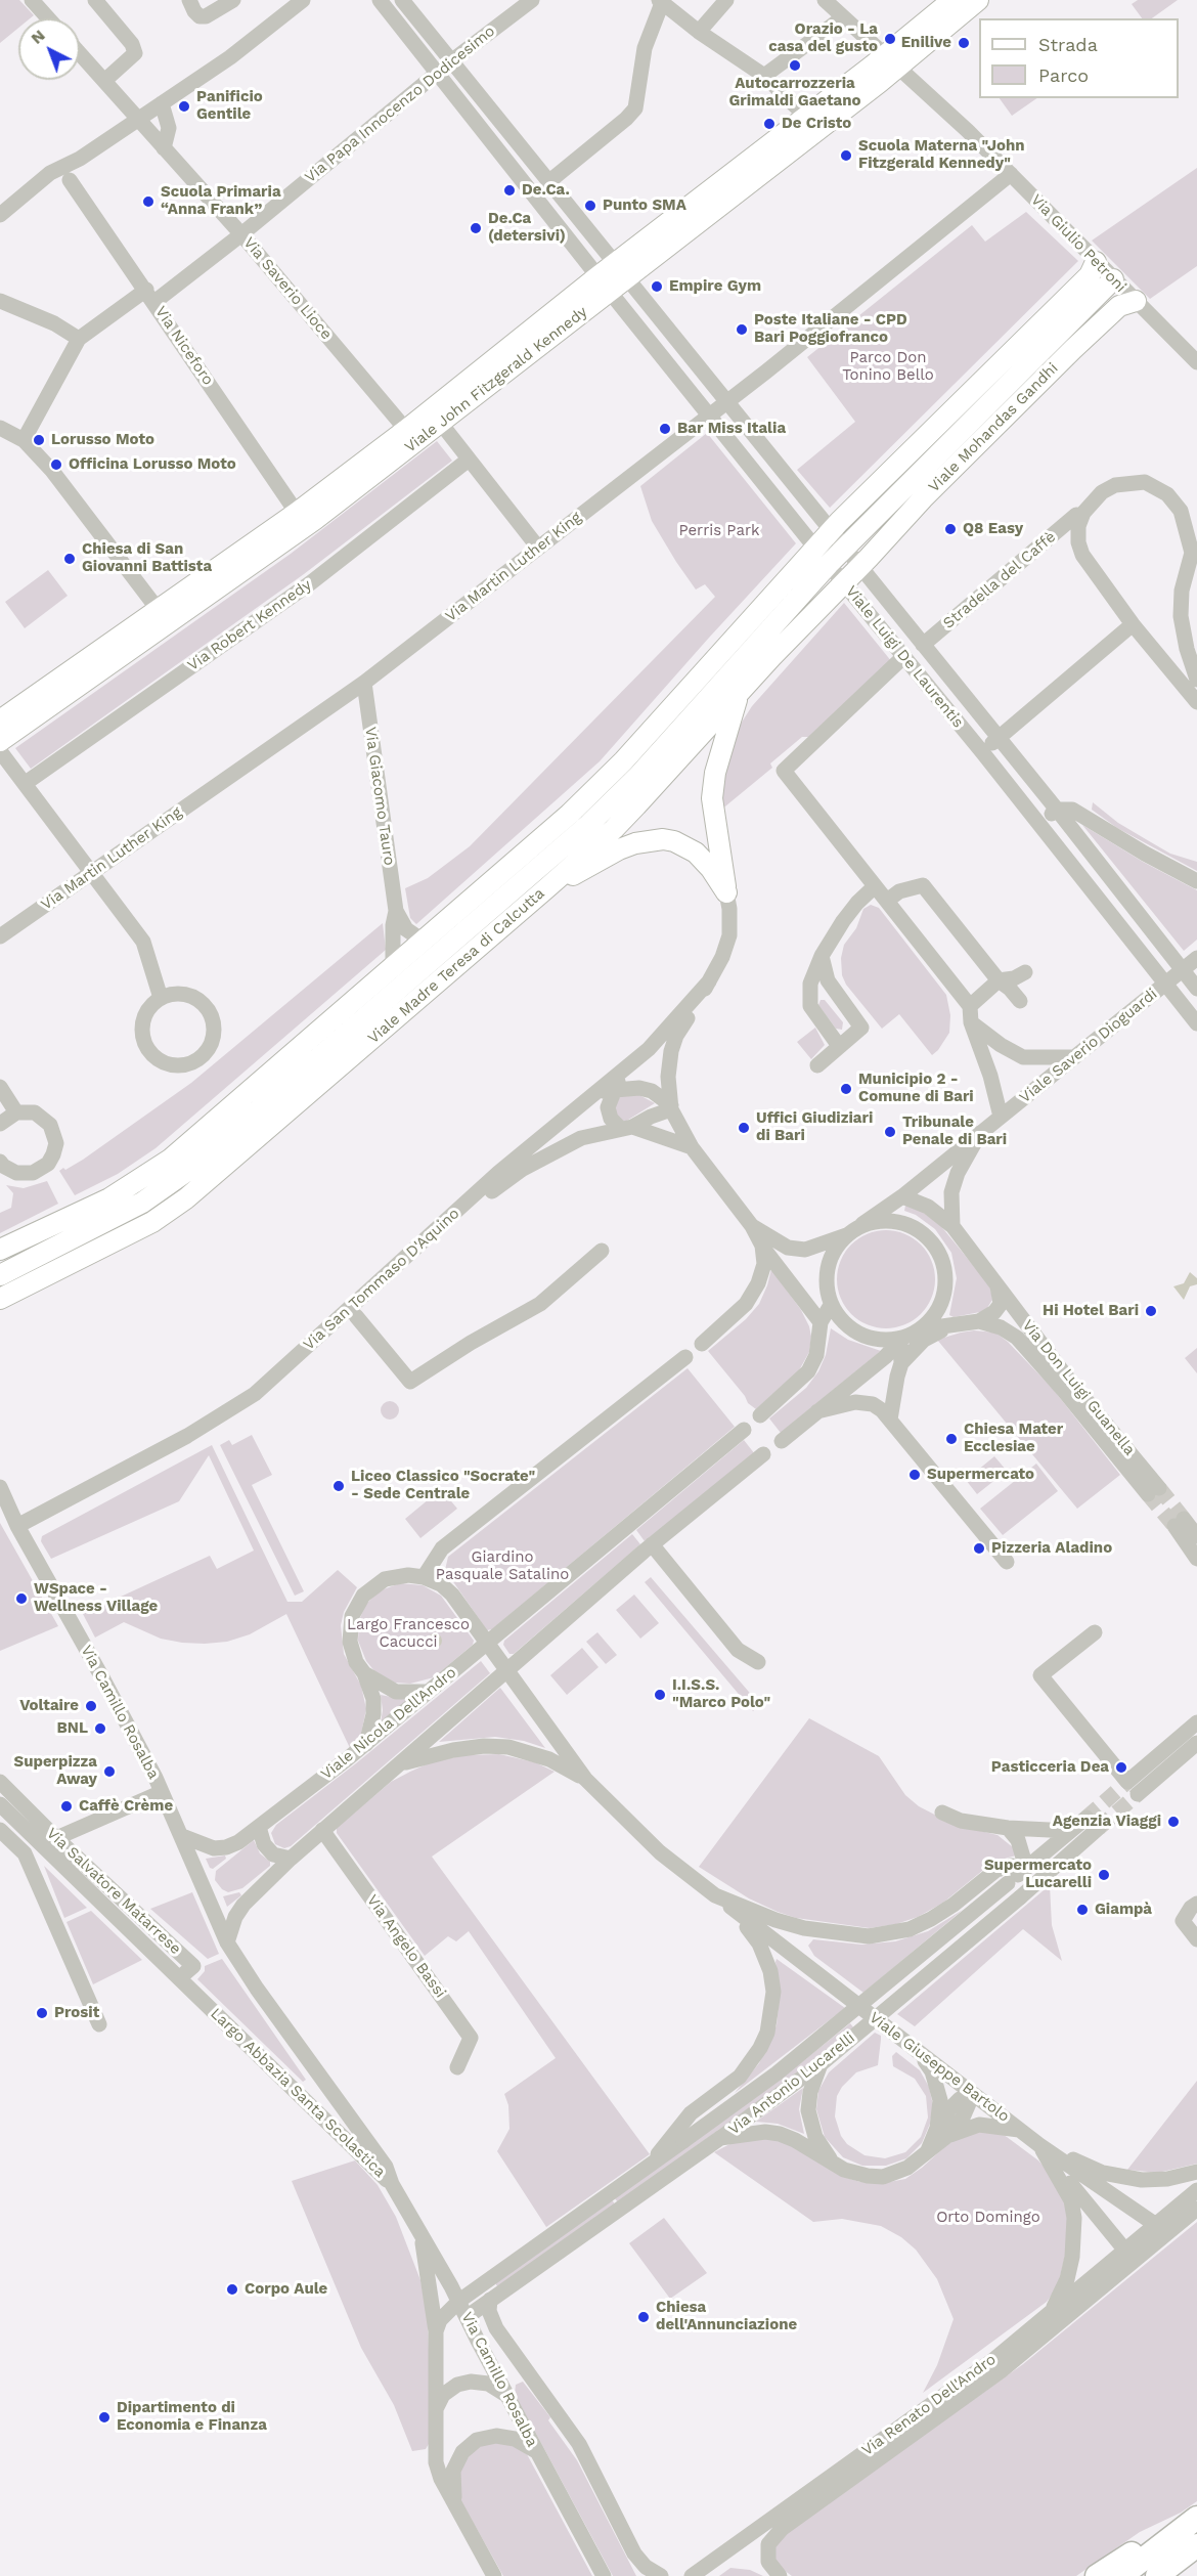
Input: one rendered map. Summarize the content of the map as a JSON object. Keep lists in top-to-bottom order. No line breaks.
{"streets":{"main road":["Viale John Fitzgerald Kennedy","Viale Mohandas Gandhi","Viale Madre Teresa di Calcutta"],"street":["Via Papa Innocenzo Dodicesimo","Via Giulio Petroni","Via Saverio Lioce","Via Niceforo","Via Martin Luther King","Stradella del Caffè","Via Robert Kennedy","Viale Luigi De Laurentis","Via Giacomo Tauro","Viale Saverio Dioguardi","Via San Tommaso D'Aquino","Via Don Luigi Guanella","Via Camillo Rosalba","Viale Nicola Dell'Andro","Via Salvatore Matarrese","Via Angelo Bassi","Viale Giuseppe Bartolo","Via Antonio Lucarelli","Largo Abbazia Santa Scolastica","Via Renato Dell'Andro"]},"crossings":[["Via Papa Innocenzo Dodicesimo","Via Saverio Lioce"],["Via Papa Innocenzo Dodicesimo","Via Niceforo"],["Via Giulio Petroni","Viale John Fitzgerald Kennedy"],["Via Giulio Petroni","Viale Mohandas Gandhi"],["Via Giulio Petroni","Via Martin Luther King"],["Via Saverio Lioce","Viale John Fitzgerald Kennedy"],["Via Niceforo","Viale John Fitzgerald Kennedy"],["Viale John Fitzgerald Kennedy","Viale Luigi De Laurentis"],["Viale Mohandas Gandhi","Viale Luigi De Laurentis"],["Viale Mohandas Gandhi","Viale Madre Teresa di Calcutta"],["Via Martin Luther King","Viale Luigi De Laurentis"],["Via Martin Luther King","Via Giacomo Tauro"],["Stradella del Caffè","Viale Luigi De Laurentis"],["Viale Luigi De Laurentis","Viale Madre Teresa di Calcutta"],["Viale Luigi De Laurentis","Viale Saverio Dioguardi"],["Via Giacomo Tauro","Viale Madre Teresa di Calcutta"],["Viale Saverio Dioguardi","Via Don Luigi Guanella"],["Via San Tommaso D'Aquino","Via Camillo Rosalba"],["Via Camillo Rosalba","Viale Nicola Dell'Andro"],["Via Camillo Rosalba","Via Antonio Lucarelli"],["Via Camillo Rosalba","Largo Abbazia Santa Scolastica"],["Via Salvatore Matarrese","Largo Abbazia Santa Scolastica"],["Viale Giuseppe Bartolo","Via Renato Dell'Andro"]],"parks":["Parco Don Tonino Bello","Perris Park","Giardino Pasquale Satalino","Largo Francesco Cacucci","Orto Domingo"],"places":["Orazio - La casa del gusto","Enilive","Autocarrozzeria Grimaldi Gaetano","Panificio Gentile","De Cristo","Scuola Materna \"John Fitzgerald Kennedy\"","De.Ca.","Scuola Primaria “Anna Frank”","Punto SMA","De.Ca (detersivi)","Empire Gym","Poste Italiane - CPD Bari Poggiofranco","Bar Miss Italia","Lorusso Moto","Officina Lorusso Moto","Q8 Easy","Chiesa di San Giovanni Battista","Municipio 2 - Comune di Bari","Uffici Giudiziari di Bari","Tribunale Penale di Bari","Hi Hotel Bari","Chiesa Mater Ecclesiae","Supermercato","Liceo Classico \"Socrate\" - Sede Centrale","Pizzeria Aladino","WSpace - Wellness Village","I.I.S.S. \"Marco Polo\"","Voltaire","BNL","Pasticceria Dea","Superpizza Away","Caffè Crème","Agenzia Viaggi","Supermercato Lucarelli","Giampà","Prosit","Corpo Aule","Chiesa dell'Annunciazione","Dipartimento di Economia e Finanza"],"legend":["Strada","Parco"],"north":"top left"}
